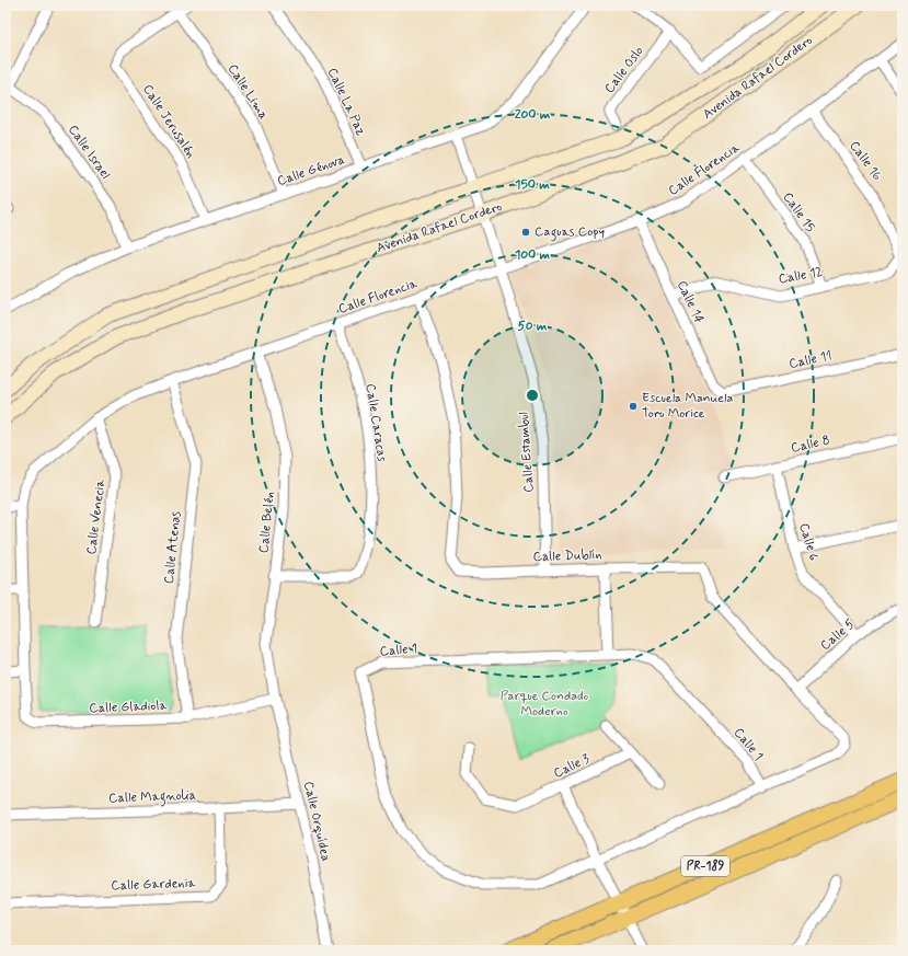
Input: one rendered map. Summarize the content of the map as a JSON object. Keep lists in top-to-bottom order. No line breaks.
{"streets":{"main road":["Avenida Rafael Cordero","PR-189"],"street":["Calle Oslo","Calle Lima","Calle La Paz","Calle Jerusalén","Calle Israel","Calle 16","Calle Florencia","Calle Génova","Calle 15","Calle 12","Calle 14","Calle 11","Calle Caracas","Calle 8","Calle Estambul","Calle Venecia","Calle Belén","Calle 6","Calle Atenas","Calle Dublín","Calle 5","Calle 1","Calle Gladiola","Calle 3","Calle Magnolia","Calle Orquídea","Calle Gardenia"]},"crossings":[["Avenida Rafael Cordero","Calle Estambul"],["Calle Lima","Calle Jerusalén"],["Calle Lima","Calle Génova"],["Calle La Paz","Calle Génova"],["Calle Jerusalén","Calle Génova"],["Calle Israel","Calle Génova"],["Calle 16","Calle Florencia"],["Calle 16","Calle 12"],["Calle Florencia","Calle 15"],["Calle Florencia","Calle 14"],["Calle Florencia","Calle Caracas"],["Calle Florencia","Calle Estambul"],["Calle Florencia","Calle Venecia"],["Calle Florencia","Calle Belén"],["Calle Florencia","Calle Atenas"],["Calle Florencia","Calle Dublín"],["Calle Florencia","Calle Gladiola"],["Calle Génova","Calle Estambul"],["Calle 15","Calle 12"],["Calle 12","Calle 14"],["Calle 14","Calle 11"],["Calle Caracas","Calle Belén"],["Calle 8","Calle 6"],["Calle Estambul","Calle Dublín"],["Calle Belén","Calle Gladiola"],["Calle Belén","Calle Orquídea"],["Calle 6","Calle 5"],["Calle Atenas","Calle Gladiola"],["Calle Dublín","Calle 5"],["Calle Dublín","Calle 1"],["Calle Gladiola","Calle Orquídea"],["Calle Magnolia","Calle Orquídea"],["Calle Magnolia","Calle Gardenia"]],"parks":["Parque Condado Moderno"],"places":["Caguas Copy","Escuela Manuela Toro Morice"],"rings":["200 m","150 m","100 m","50 m"]}
